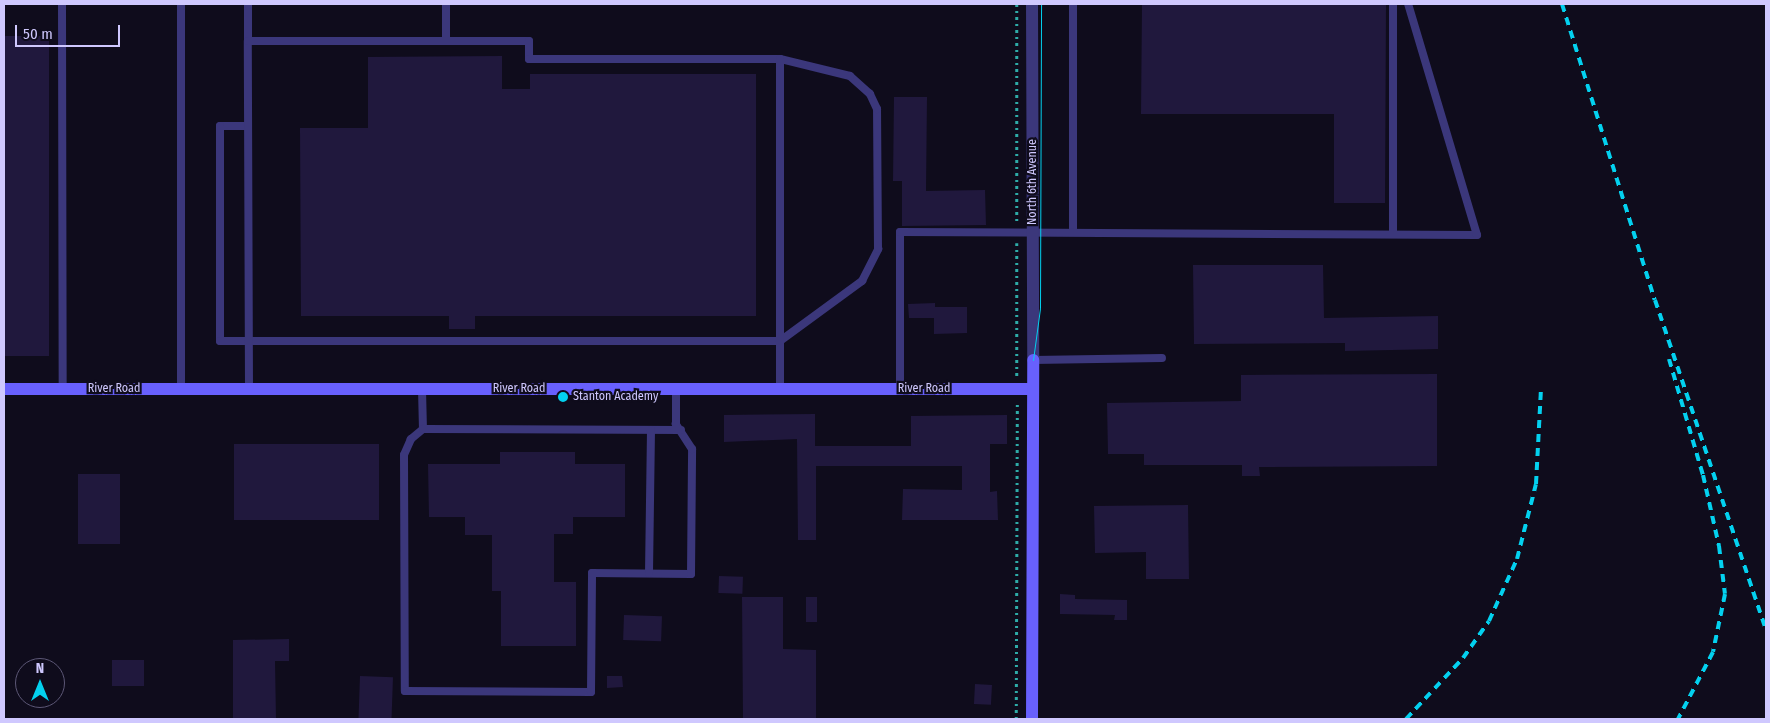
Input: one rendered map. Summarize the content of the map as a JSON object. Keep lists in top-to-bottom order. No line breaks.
{"streets":{"street":["North 6th Avenue","River Road"]},"places":["Stanton Academy"],"scale_bar":"50 m","north":"top"}
